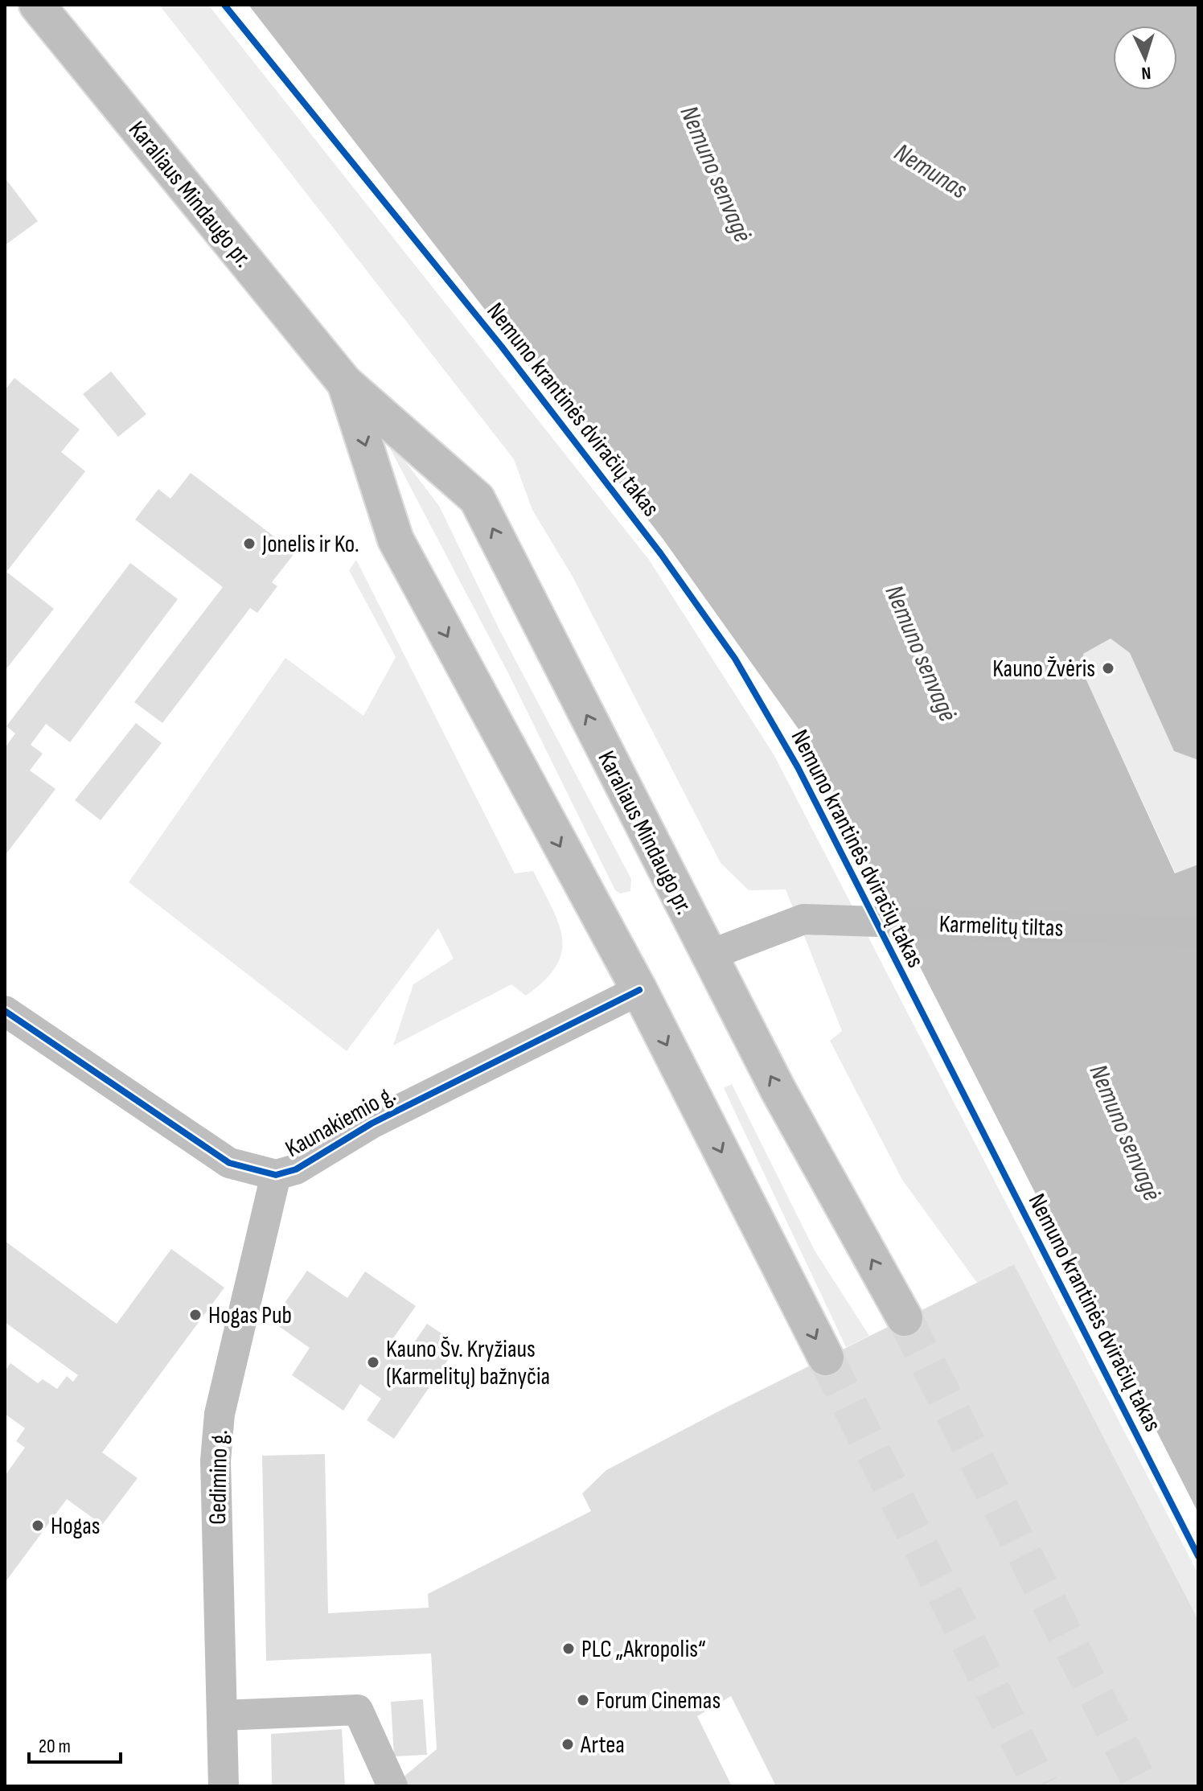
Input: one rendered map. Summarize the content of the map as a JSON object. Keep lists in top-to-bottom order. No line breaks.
{"streets":{"main road":["Karaliaus Mindaugo pr."],"street":["Karmelitų tiltas","Kaunakiemio g.","Gedimino g."],"cycle path":["Nemuno krantinės dviračių takas"]},"crossings":[["Karaliaus Mindaugo pr.","Karmelitų tiltas"],["Karaliaus Mindaugo pr.","Kaunakiemio g."],["Kaunakiemio g.","Gedimino g."]],"water":["Nemunas","Nemuno senvagė"],"places":["Jonelis ir Ko.","Kauno Žvėris","Hogas Pub","Kauno Šv. Kryžiaus (Karmelitų) bažnyčia","Hogas","PLC „Akropolis“","Forum Cinemas","Artea"],"scale_bar":"20 m","north":"bottom"}
